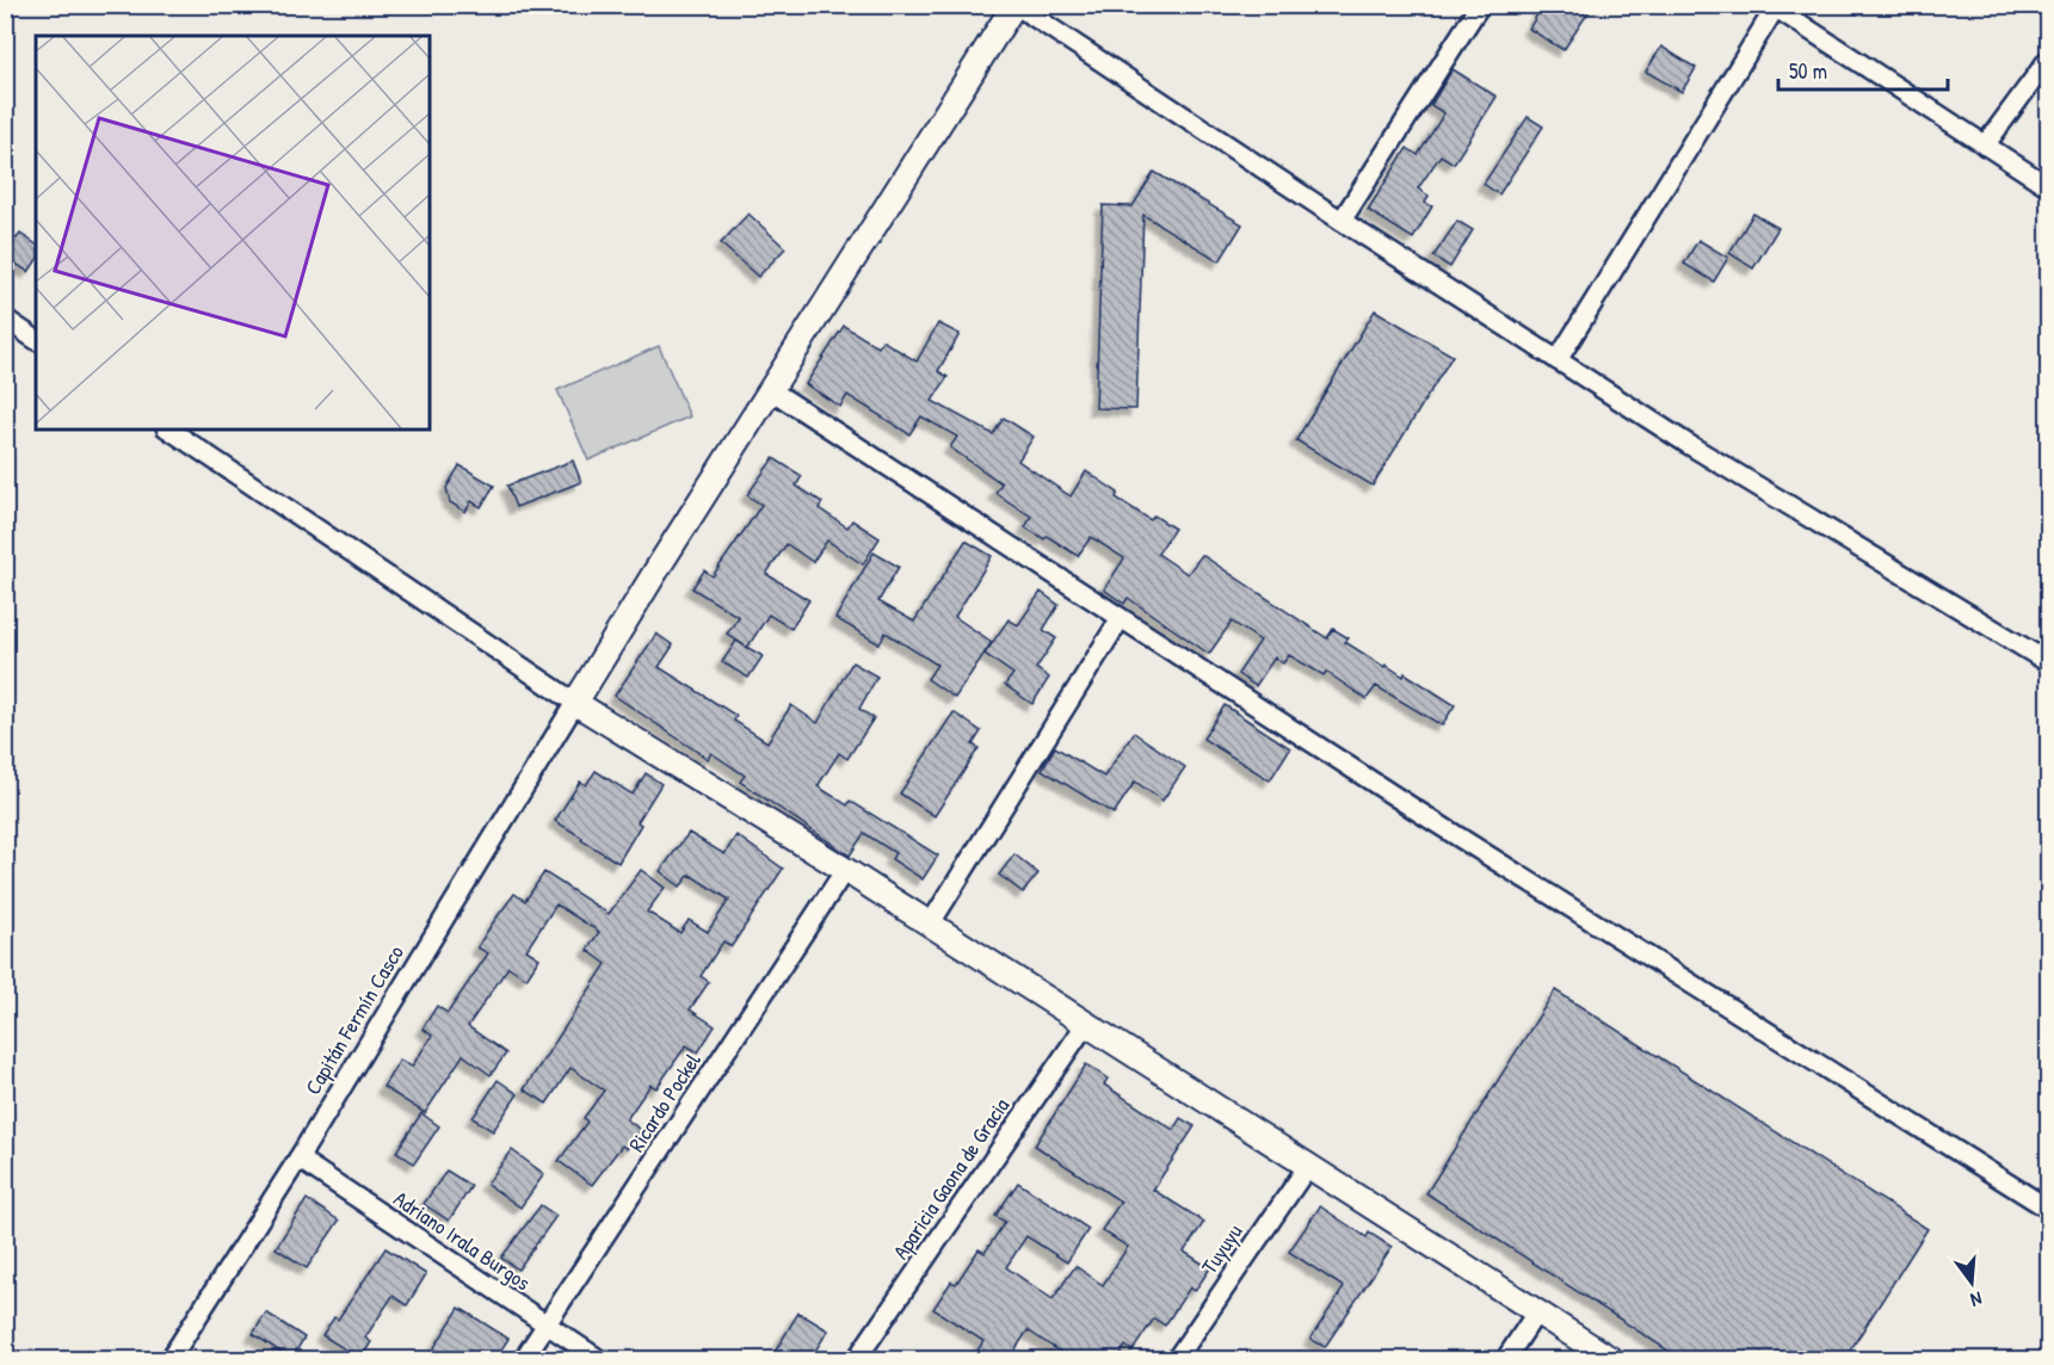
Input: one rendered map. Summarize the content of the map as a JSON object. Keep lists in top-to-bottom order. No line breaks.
{"streets":{"street":["Capitán Fermín Casco","Ricardo Pockel","Aparicia Gaona de Gracia","Adriano Irala Burgos","Tuyuyu"]},"crossings":[["Capitán Fermín Casco","Adriano Irala Burgos"],["Ricardo Pockel","Adriano Irala Burgos"]],"scale_bar":"50 m","north":"bottom"}
